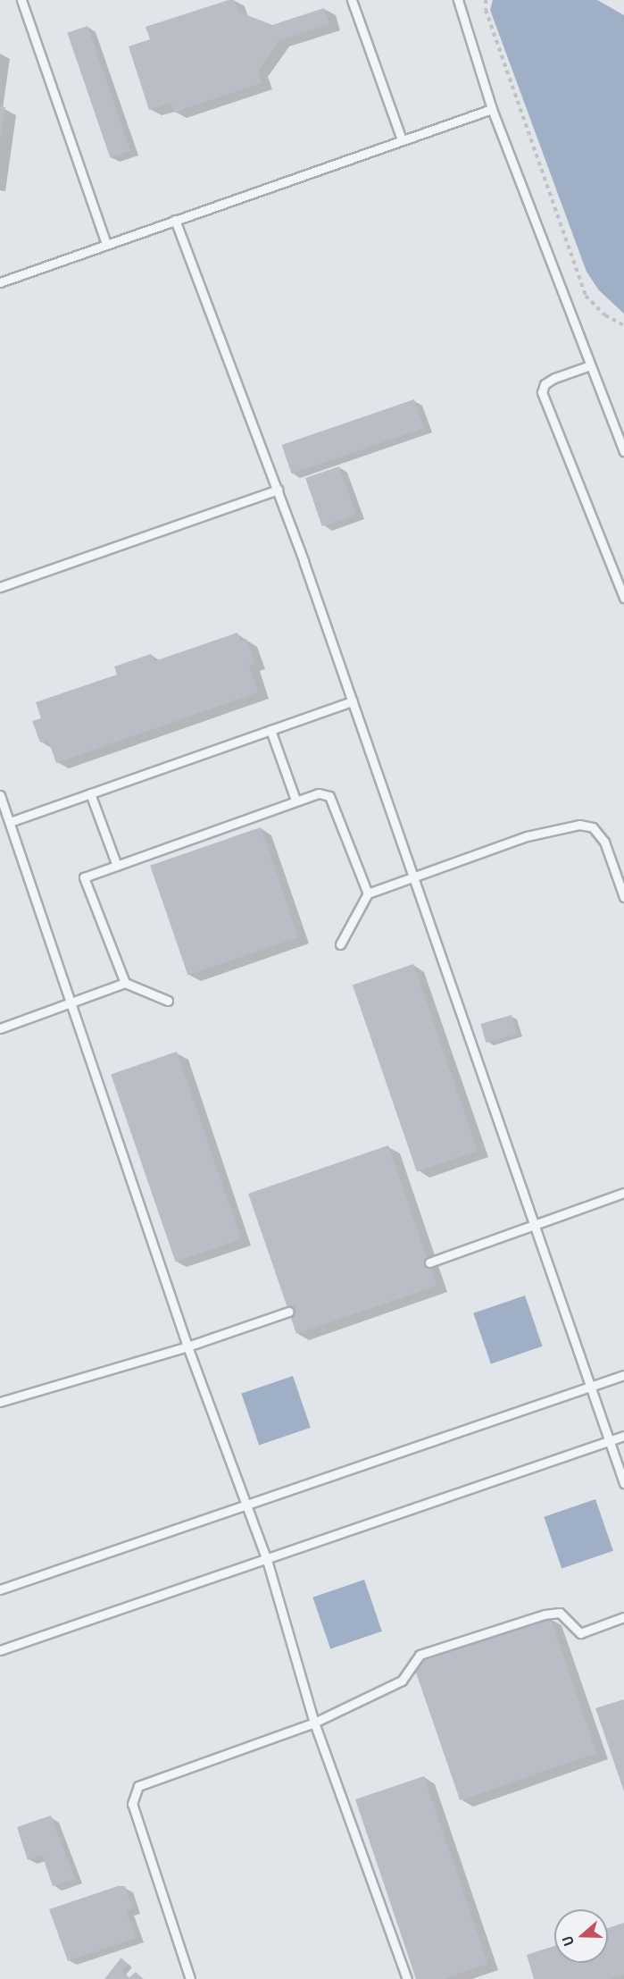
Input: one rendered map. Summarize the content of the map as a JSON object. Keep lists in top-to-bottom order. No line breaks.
{"north":"left"}
